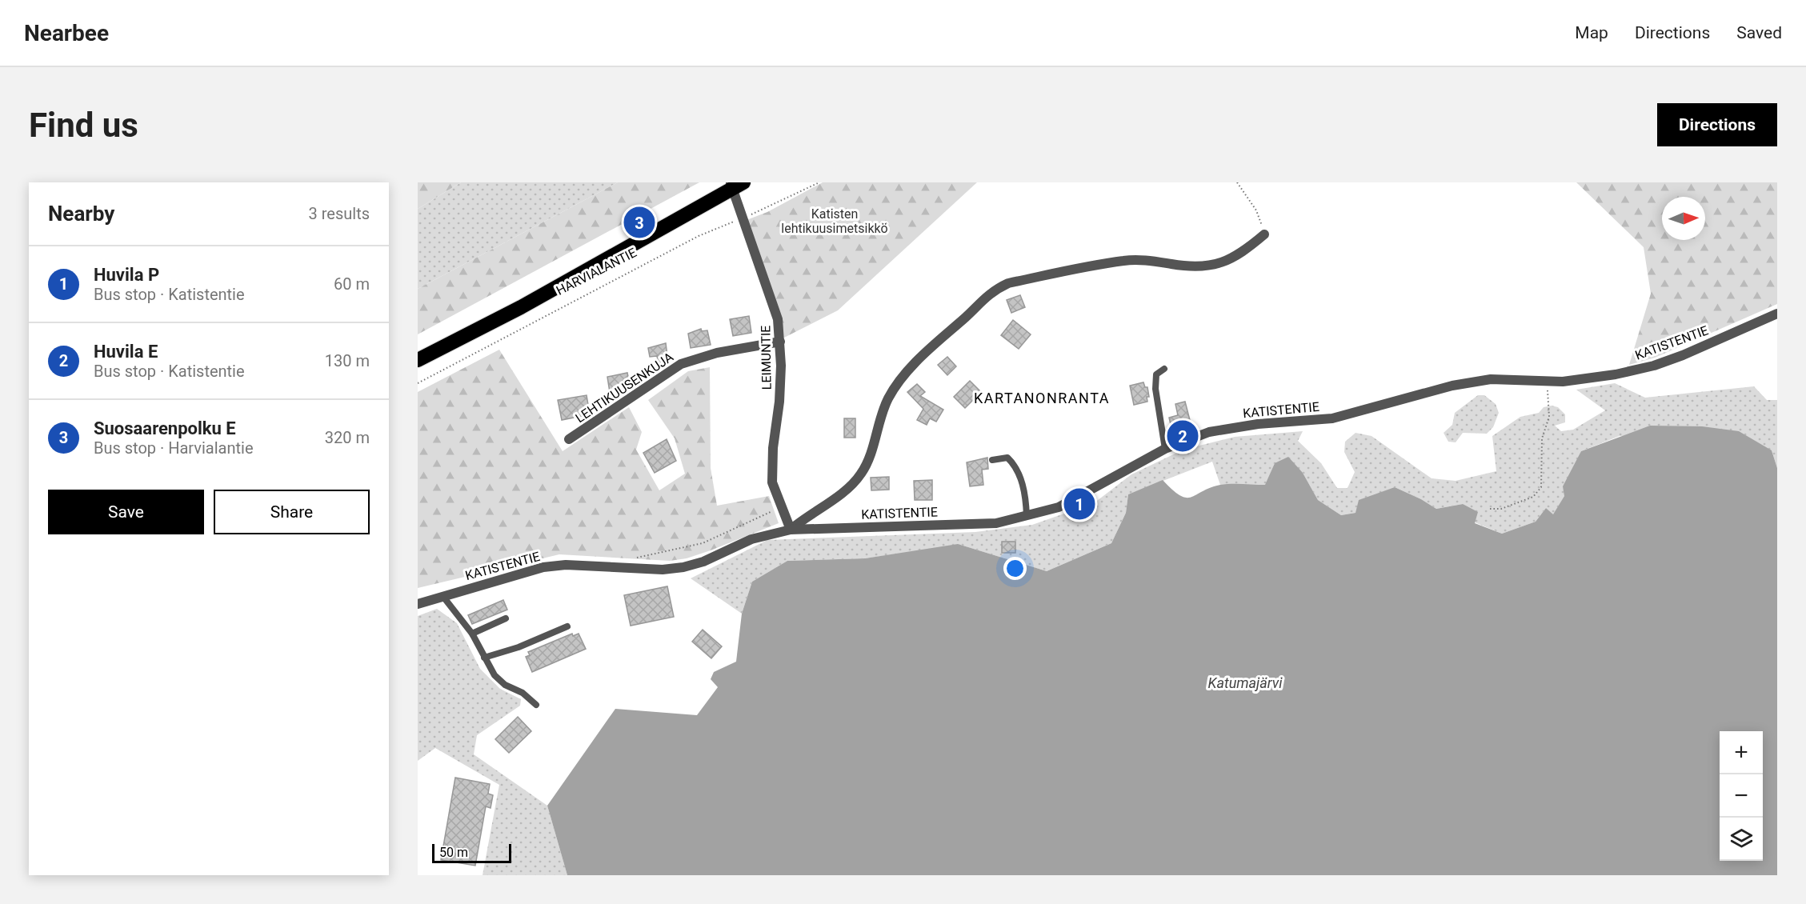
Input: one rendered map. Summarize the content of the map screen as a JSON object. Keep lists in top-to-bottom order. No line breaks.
{"streets":{"highway":["HARVIALANTIE"],"street":["KATISTENTIE","LEIMUNTIE","LEHTIKUUSENKUJA"]},"crossings":[["HARVIALANTIE","LEIMUNTIE"],["KATISTENTIE","LEIMUNTIE"],["LEIMUNTIE","LEHTIKUUSENKUJA"]],"districts":["KARTANONRANTA"],"water":["Katumajärvi"],"parks":["Katisten lehtikuusimetsikkö"],"scale_bar":"50 m","north":"right","page":{"header":"Nearbee","nav":["Map","Directions","Saved"],"buttons":["Directions",["Save","Share"]],"title":"Find us","heading":["Nearby","3 results"],"pins":["3","2","1"],"list":[{"mark":"1","name":"Huvila P","note":"Bus stop · Katistentie","value":"60 m"},{"mark":"2","name":"Huvila E","note":"Bus stop · Katistentie","value":"130 m"},{"mark":"3","name":"Suosaarenpolku E","note":"Bus stop · Harvialantie","value":"320 m"}],"map_buttons":["+","−"],"scale":"50 m"}}
